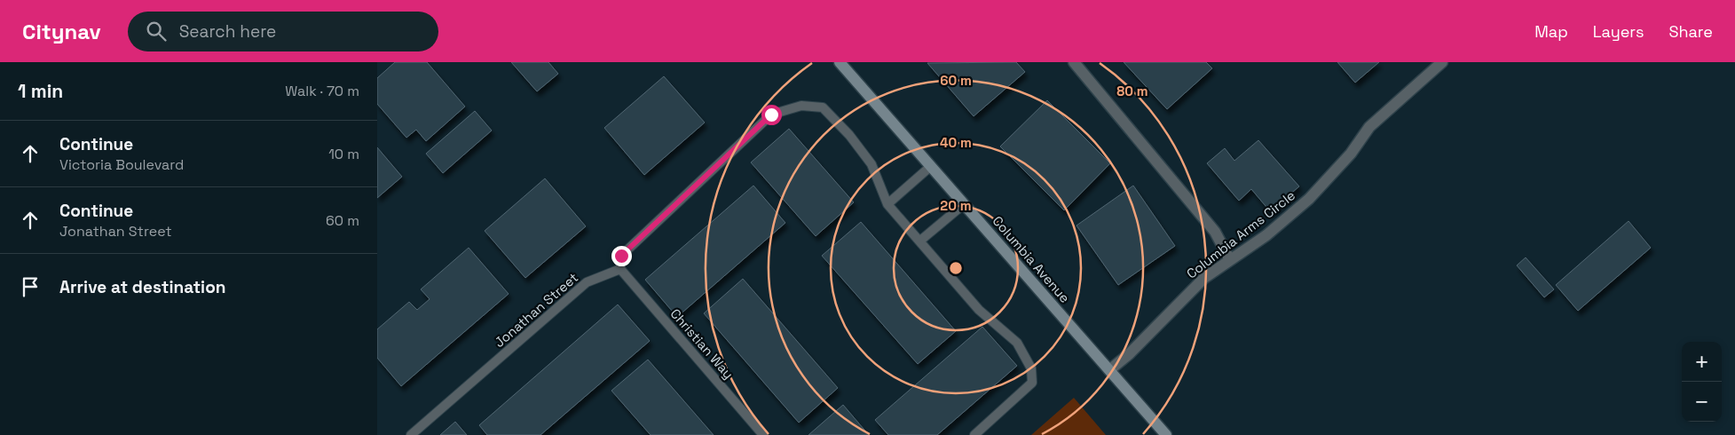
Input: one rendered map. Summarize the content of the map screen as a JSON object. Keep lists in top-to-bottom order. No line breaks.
{"streets":{"street":["Columbia Arms Circle","Columbia Avenue"],"lane":["Jonathan Street","Christian Way"]},"crossings":[["Columbia Arms Circle","Columbia Avenue"],["Jonathan Street","Christian Way"]],"page":{"header":"Citynav","search":"Search here","nav":["Map","Layers","Share"],"heading":["1 min","Walk · 70 m"],"list":[["Continue","Victoria Boulevard","10 m"],["Continue","Jonathan Street","60 m"],"Arrive at destination"],"map_buttons":["+","−"]},"rings":["60 m","80 m","40 m","20 m"]}
